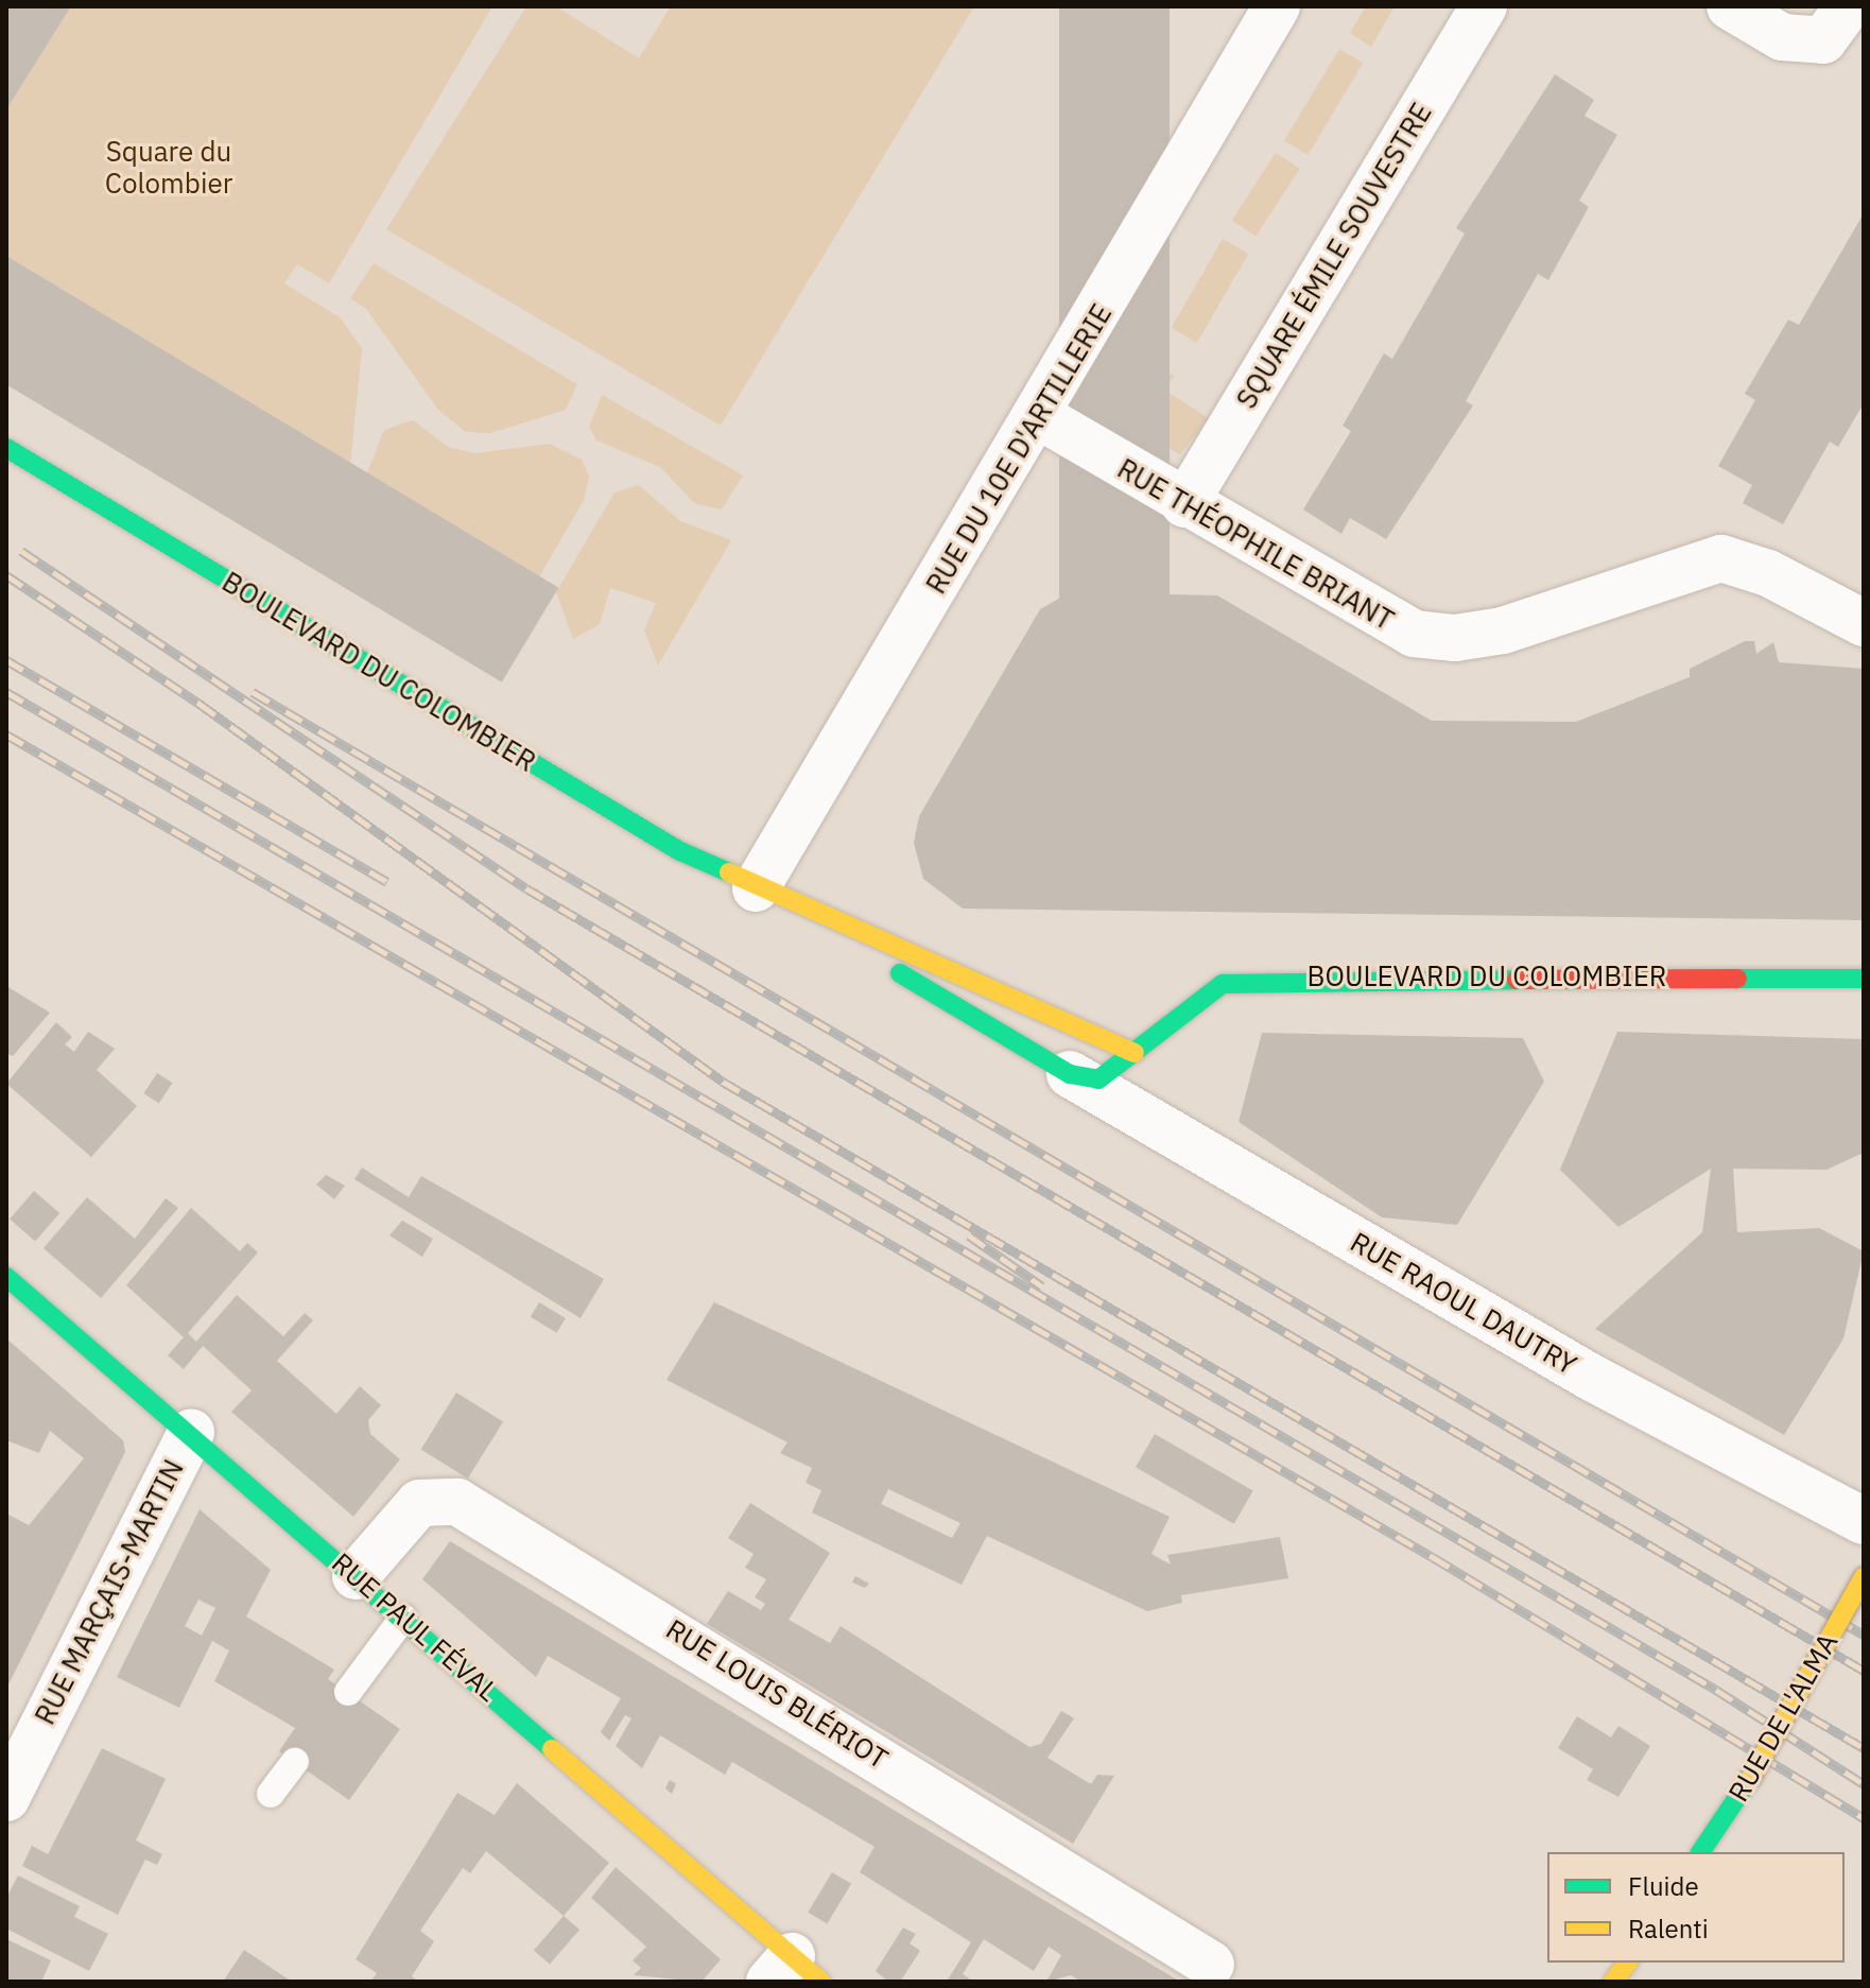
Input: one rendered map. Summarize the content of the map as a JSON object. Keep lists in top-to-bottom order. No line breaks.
{"streets":{"main road":["BOULEVARD DU COLOMBIER","RUE PAUL FÉVAL","RUE DE L'ALMA"],"street":["SQUARE ÉMILE SOUVESTRE","RUE DU 10E D'ARTILLERIE","RUE THÉOPHILE BRIANT","RUE RAOUL DAUTRY","RUE MARÇAIS-MARTIN","RUE LOUIS BLÉRIOT"]},"crossings":[["SQUARE ÉMILE SOUVESTRE","RUE THÉOPHILE BRIANT"],["RUE DU 10E D'ARTILLERIE","RUE THÉOPHILE BRIANT"],["RUE DU 10E D'ARTILLERIE","BOULEVARD DU COLOMBIER"],["BOULEVARD DU COLOMBIER","RUE RAOUL DAUTRY"],["RUE MARÇAIS-MARTIN","RUE PAUL FÉVAL"],["RUE PAUL FÉVAL","RUE LOUIS BLÉRIOT"]],"parks":["Square du Colombier"],"legend":["Fluide","Ralenti"]}
